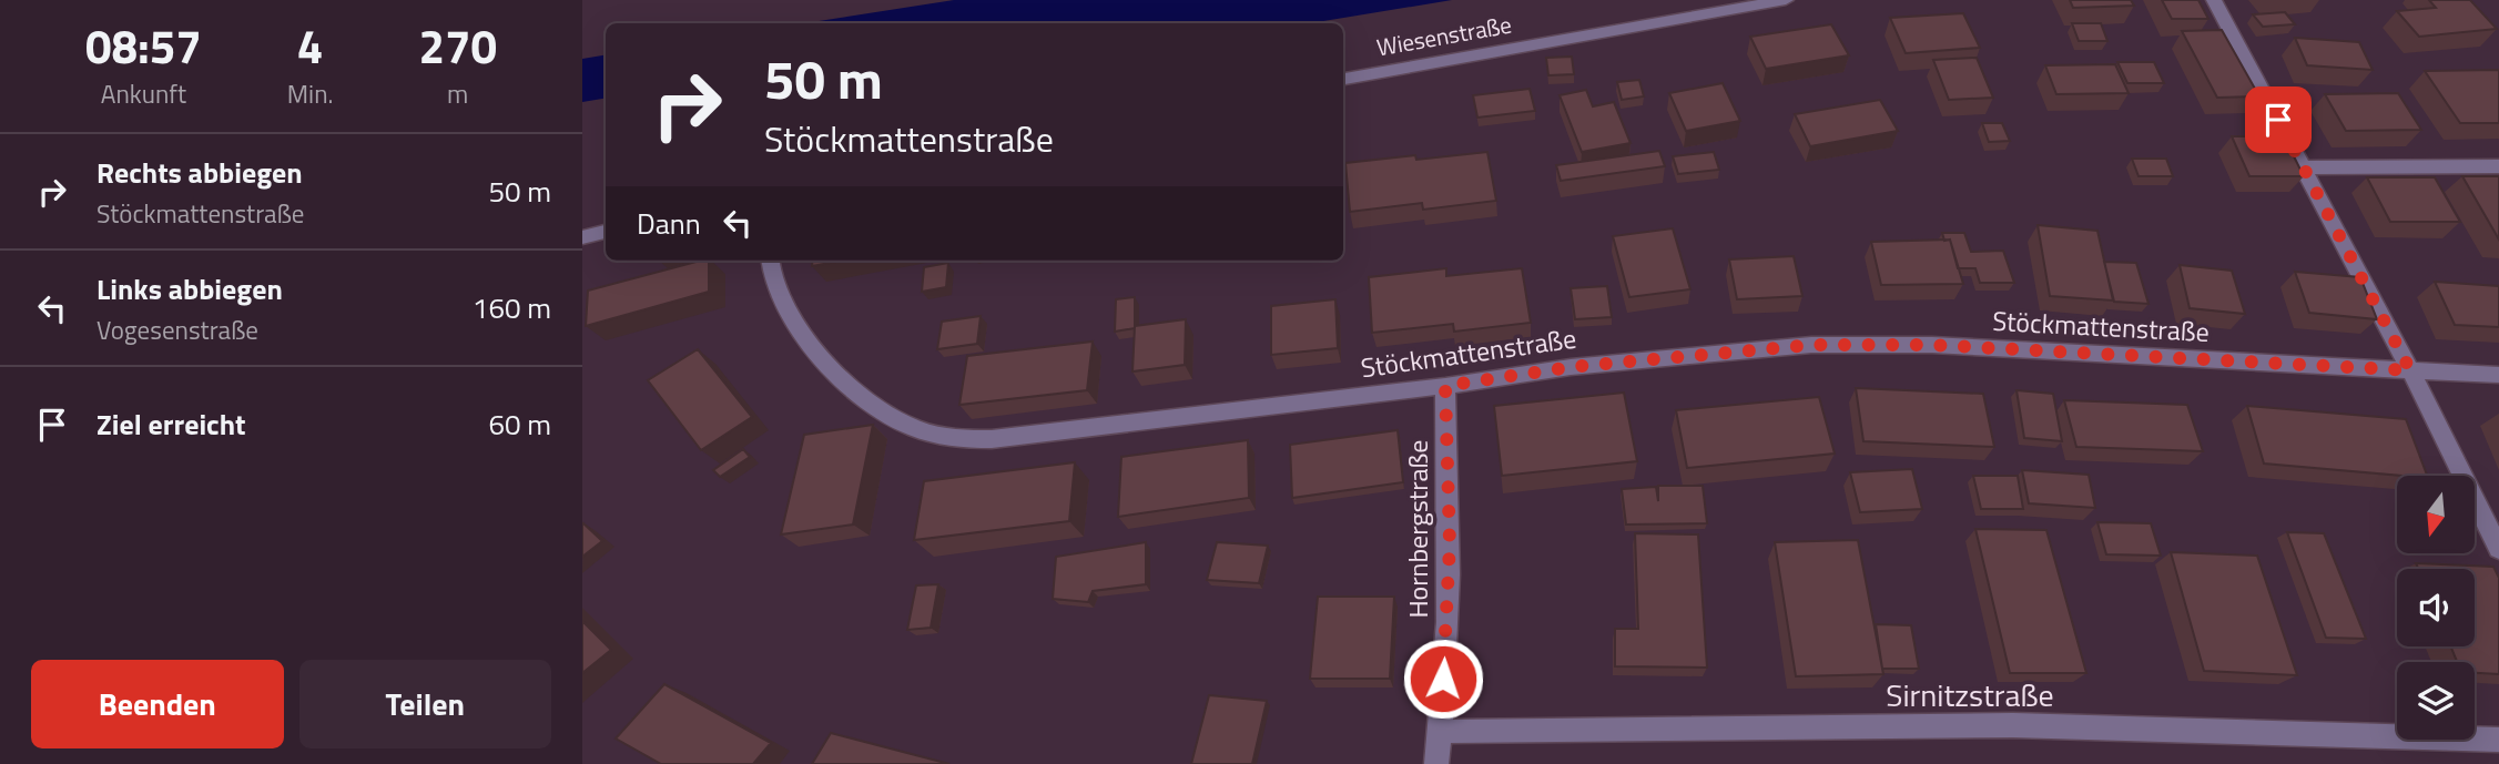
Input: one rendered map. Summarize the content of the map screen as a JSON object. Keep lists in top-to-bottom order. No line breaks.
{"streets":{"street":["Wiesenstraße","Stöckmattenstraße","Hornbergstraße","Sirnitzstraße"]},"crossings":[["Stöckmattenstraße","Hornbergstraße"],["Hornbergstraße","Sirnitzstraße"]],"north":"bottom","page":{"eta":["08:57","Ankunft","4","Min.","270","m"],"turn":["50 m","Stöckmattenstraße"],"list":[{"name":"Rechts abbiegen","note":"Stöckmattenstraße","value":"50 m"},{"name":"Links abbiegen","note":"Vogesenstraße","value":"160 m"},{"name":"Ziel erreicht","value":"60 m"}],"then":"Dann","buttons":["Beenden","Teilen"]}}
